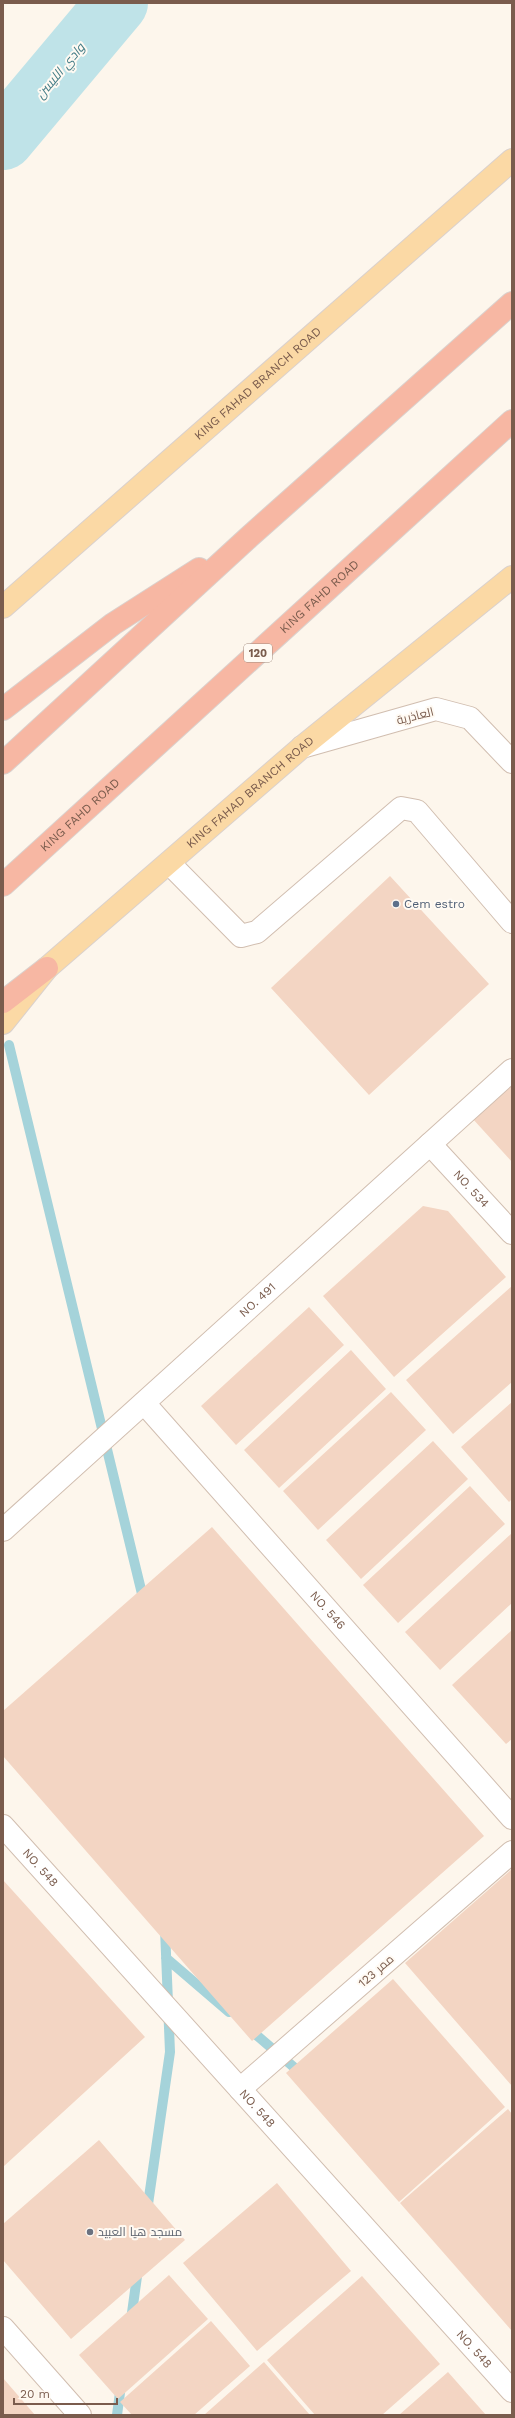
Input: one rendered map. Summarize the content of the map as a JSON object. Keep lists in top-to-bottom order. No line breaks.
{"streets":{"highway":["KING FAHD ROAD","120"],"main road":["KING FAHAD BRANCH ROAD"],"street":["العاذرية","NO. 534","NO. 491","NO. 546","NO. 548","ممر 123"]},"crossings":[["KING FAHAD BRANCH ROAD","العاذرية"],["NO. 534","NO. 491"],["NO. 491","NO. 546"],["NO. 548","ممر 123"]],"water":["وادي الليسن"],"places":["Cem estro","مسجد هيا العبيد"],"scale_bar":"20 m"}
